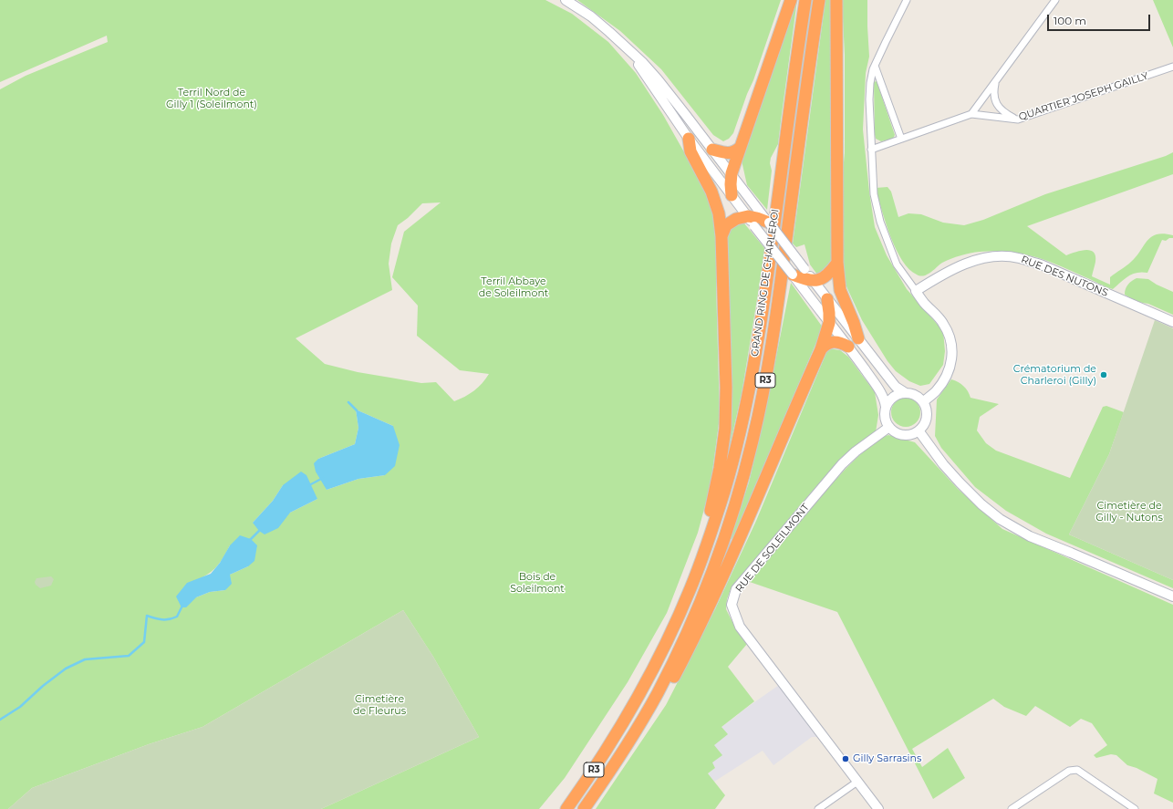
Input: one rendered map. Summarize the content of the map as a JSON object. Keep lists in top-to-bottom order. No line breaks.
{"streets":{"highway":["GRAND RING DE CHARLEROI","R3"],"main road":["RUE DES NUTONS","RUE DE SOLEILMONT"],"street":["QUARTIER JOSEPH GAILLY"]},"parks":["Terril Nord de Gilly 1 (Soleilmont)","Terril Abbaye de Soleilmont","Cimetière de Gilly - Nutons","Bois de Soleilmont","Cimetière de Fleurus"],"places":["Crématorium de Charleroi (Gilly)","Gilly Sarrasins"],"scale_bar":"100 m"}
